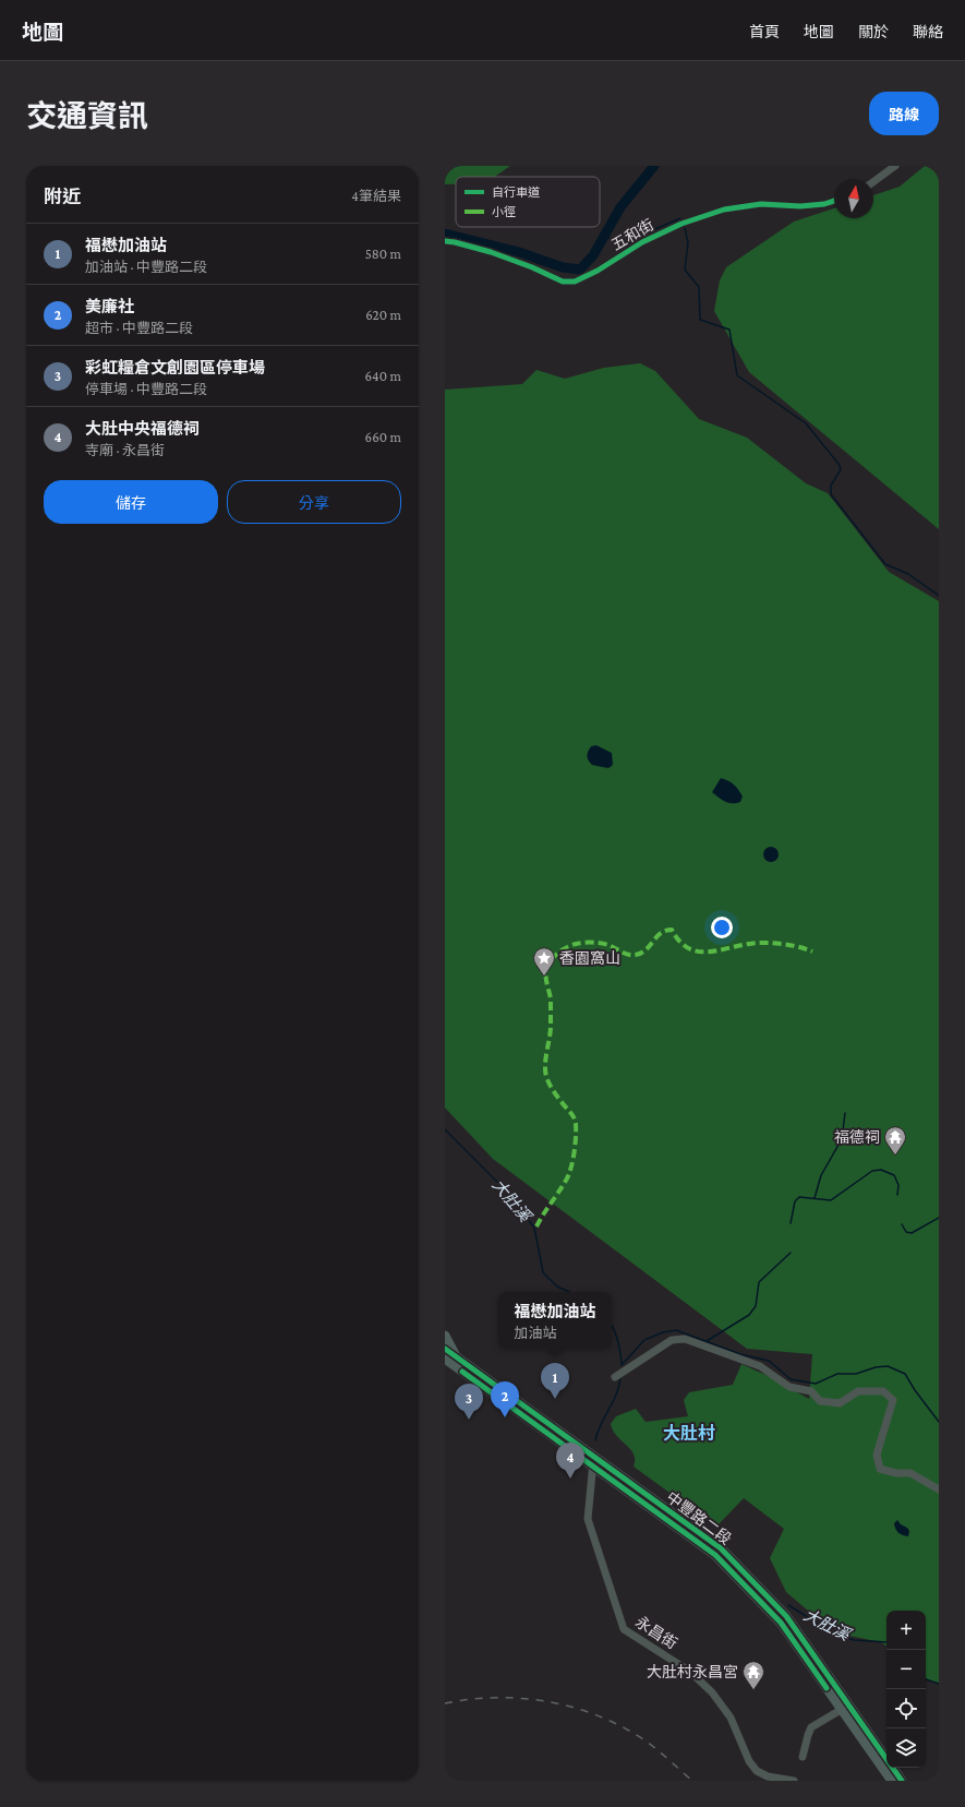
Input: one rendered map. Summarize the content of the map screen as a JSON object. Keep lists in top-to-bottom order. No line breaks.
{"streets":{"main road":["中豐路二段"],"street":["五和街","永昌街"]},"crossings":[["中豐路二段","永昌街"]],"districts":["大肚村"],"water":["大肚溪"],"places":{"place":["香園窩山"],"temple":["福德祠","大肚村永昌宮"]},"legend":["自行車道","小徑"],"north":"top","page":{"header":"地圖","nav":["首頁","地圖","關於","聯絡"],"title":"交通資訊","buttons":["路線",["儲存","分享"]],"heading":["附近","4筆結果"],"list":[{"mark":"1","name":"福懋加油站","note":"加油站 · 中豐路二段","value":"580 m"},{"mark":"2","name":"美廉社","note":"超市 · 中豐路二段","value":"620 m"},{"mark":"3","name":"彩虹糧倉文創園區停車場","note":"停車場 · 中豐路二段","value":"640 m"},{"mark":"4","name":"大肚中央福德祠","note":"寺廟 · 永昌街","value":"660 m"}],"popup":["福懋加油站","加油站"],"pins":["1","2","3","4"],"map_buttons":["+","−"]}}
